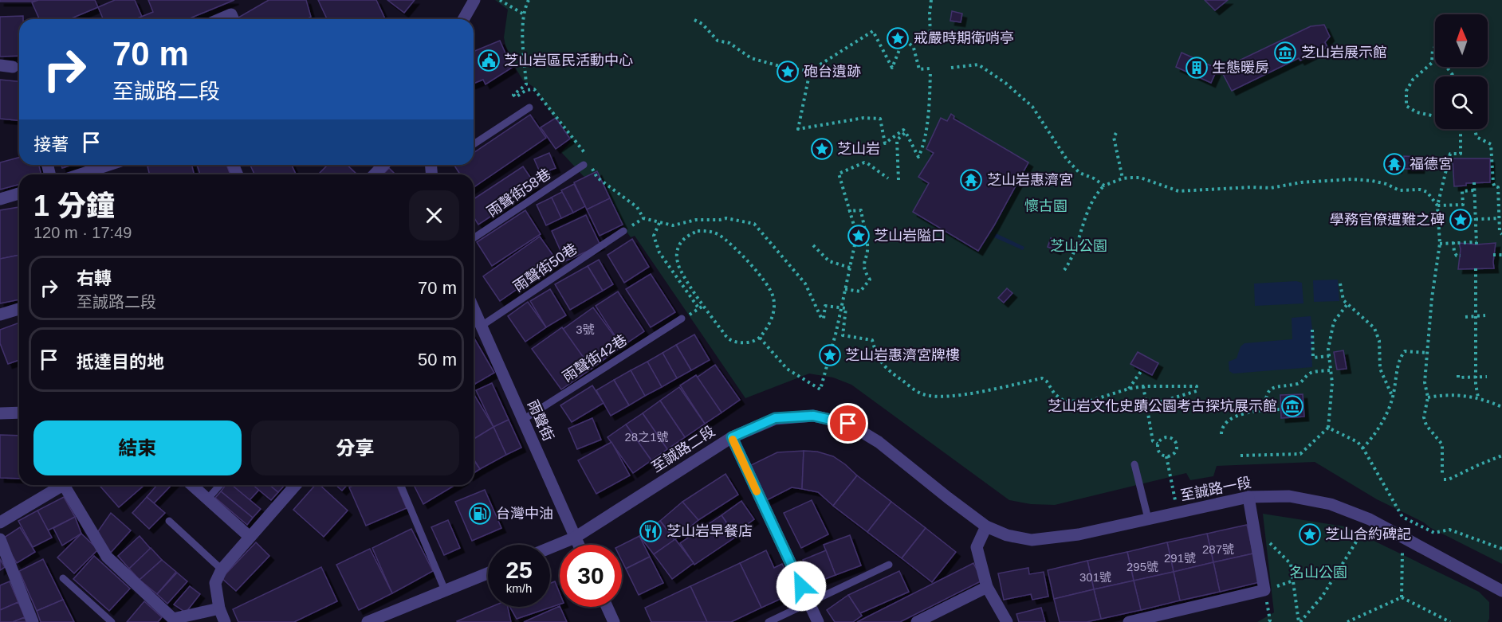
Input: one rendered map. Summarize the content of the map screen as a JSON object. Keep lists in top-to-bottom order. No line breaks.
{"streets":{"street":["雨聲街","至誠路二段","至誠路一段"],"lane":["雨聲街58巷","雨聲街50巷","雨聲街42巷"]},"crossings":[["雨聲街50巷","雨聲街"],["雨聲街42巷","雨聲街"],["雨聲街","至誠路二段"],["至誠路二段","至誠路一段"]],"parks":["懷古園","芝山公園","名山公園"],"places":{"place":["戒嚴時期衛哨亭","砲台遺跡","芝山岩","學務官僚遭難之碑","芝山岩隘口","芝山岩惠濟宮牌樓","芝山合約碑記"],"museum":["芝山岩展示館","芝山岩文化史蹟公園考古探坑展示館"],"public building":["芝山岩區民活動中心"],"building":["生態暖房"],"temple":["福德宮","芝山岩惠濟宮"],"fuel station":["台灣中油"],"restaurant":["芝山岩早餐店"]},"house_numbers":["3號","28之1號","287號","291號","295號","301號"],"north":"top","page":{"turn":["70 m","至誠路二段"],"then":"接著","heading":["1 分鐘","120 m · 17:49"],"list":[{"name":"右轉","note":"至誠路二段","value":"70 m"},{"name":"抵達目的地","value":"50 m"}],"buttons":["結束","分享"],"speed":"25 km/h","limit":"30"}}
